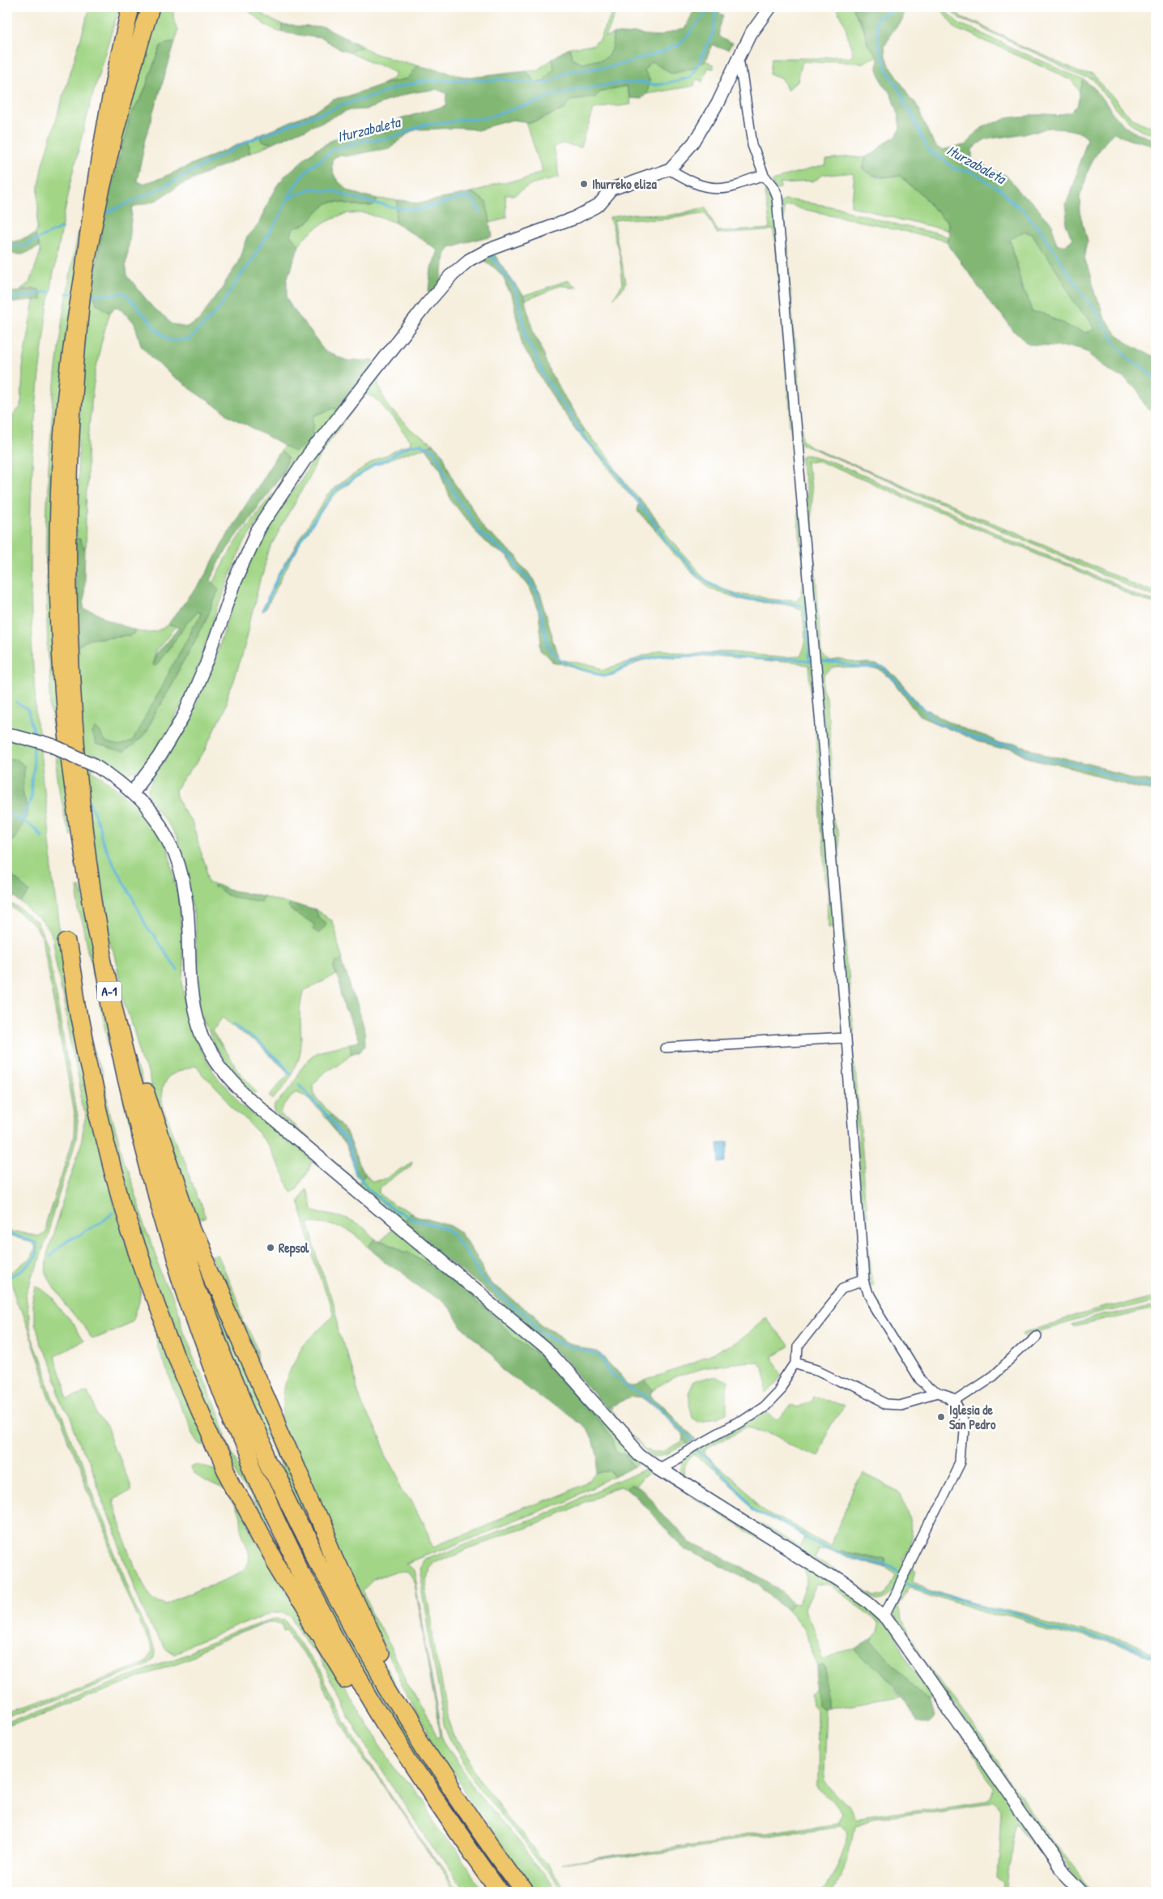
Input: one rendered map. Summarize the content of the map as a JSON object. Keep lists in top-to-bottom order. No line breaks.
{"streets":{"highway":["A-1"]},"water":["Iturzabaleta"],"places":["Ihurreko eliza","Repsol","Iglesia de San Pedro"]}
